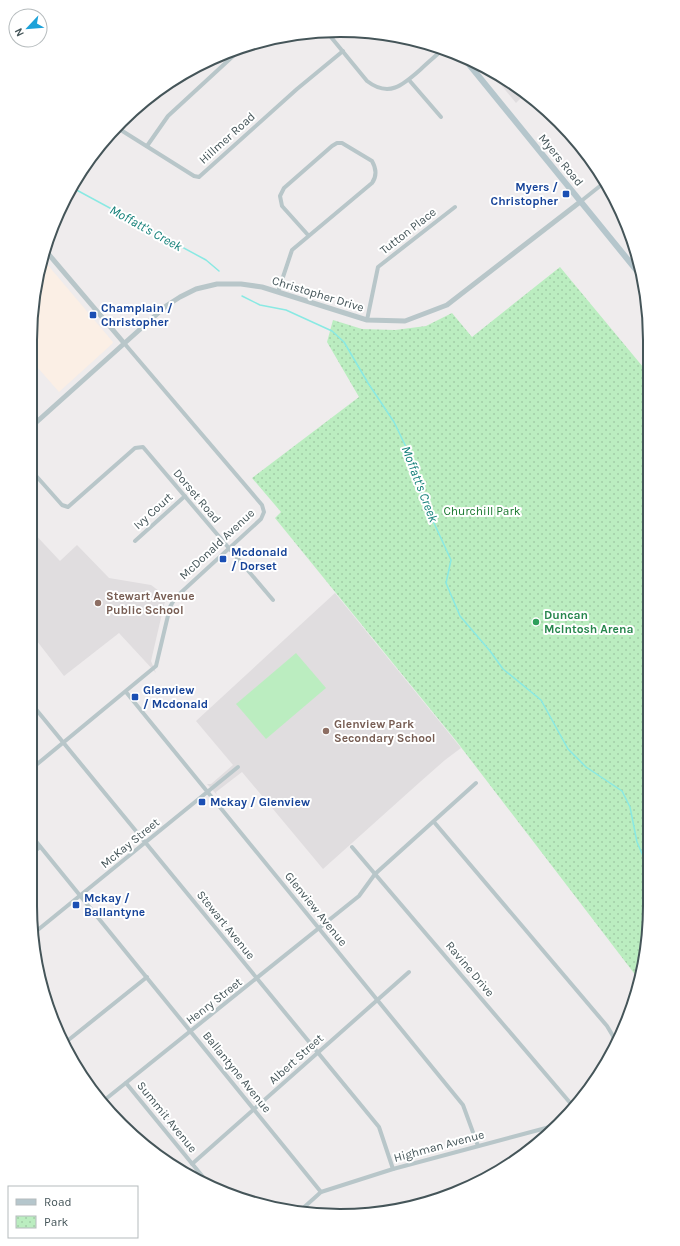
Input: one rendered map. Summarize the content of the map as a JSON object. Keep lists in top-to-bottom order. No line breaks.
{"streets":{"main road":["Myers Road"],"street":["Hillmer Road","Tutton Place","Christopher Drive","Dorset Road","Ivy Court","McDonald Avenue","McKay Street","Glenview Avenue","Stewart Avenue","Ravine Drive","Henry Street","Albert Street","Ballantyne Avenue","Summit Avenue","Highman Avenue"]},"crossings":[["Myers Road","Christopher Drive"],["Tutton Place","Christopher Drive"],["Christopher Drive","McDonald Avenue"],["Dorset Road","Ivy Court"],["Dorset Road","McDonald Avenue"],["McDonald Avenue","Glenview Avenue"],["McDonald Avenue","Stewart Avenue"],["McKay Street","Glenview Avenue"],["McKay Street","Stewart Avenue"],["McKay Street","Ballantyne Avenue"],["Glenview Avenue","Henry Street"],["Glenview Avenue","Albert Street"],["Glenview Avenue","Highman Avenue"],["Stewart Avenue","Henry Street"],["Stewart Avenue","Albert Street"],["Stewart Avenue","Highman Avenue"],["Ravine Drive","Henry Street"],["Henry Street","Ballantyne Avenue"],["Henry Street","Summit Avenue"],["Albert Street","Ballantyne Avenue"],["Albert Street","Summit Avenue"],["Ballantyne Avenue","Highman Avenue"]],"water":["Moffatt's Creek"],"parks":["Churchill Park"],"places":{"transit":["Myers / Christopher","Champlain / Christopher","Mcdonald / Dorset","Glenview / Mcdonald","Mckay / Glenview","Mckay / Ballantyne"],"other":["Stewart Avenue Public School","Duncan McIntosh Arena","Glenview Park Secondary School"]},"legend":["Road","Park"],"north":"bottom left"}
